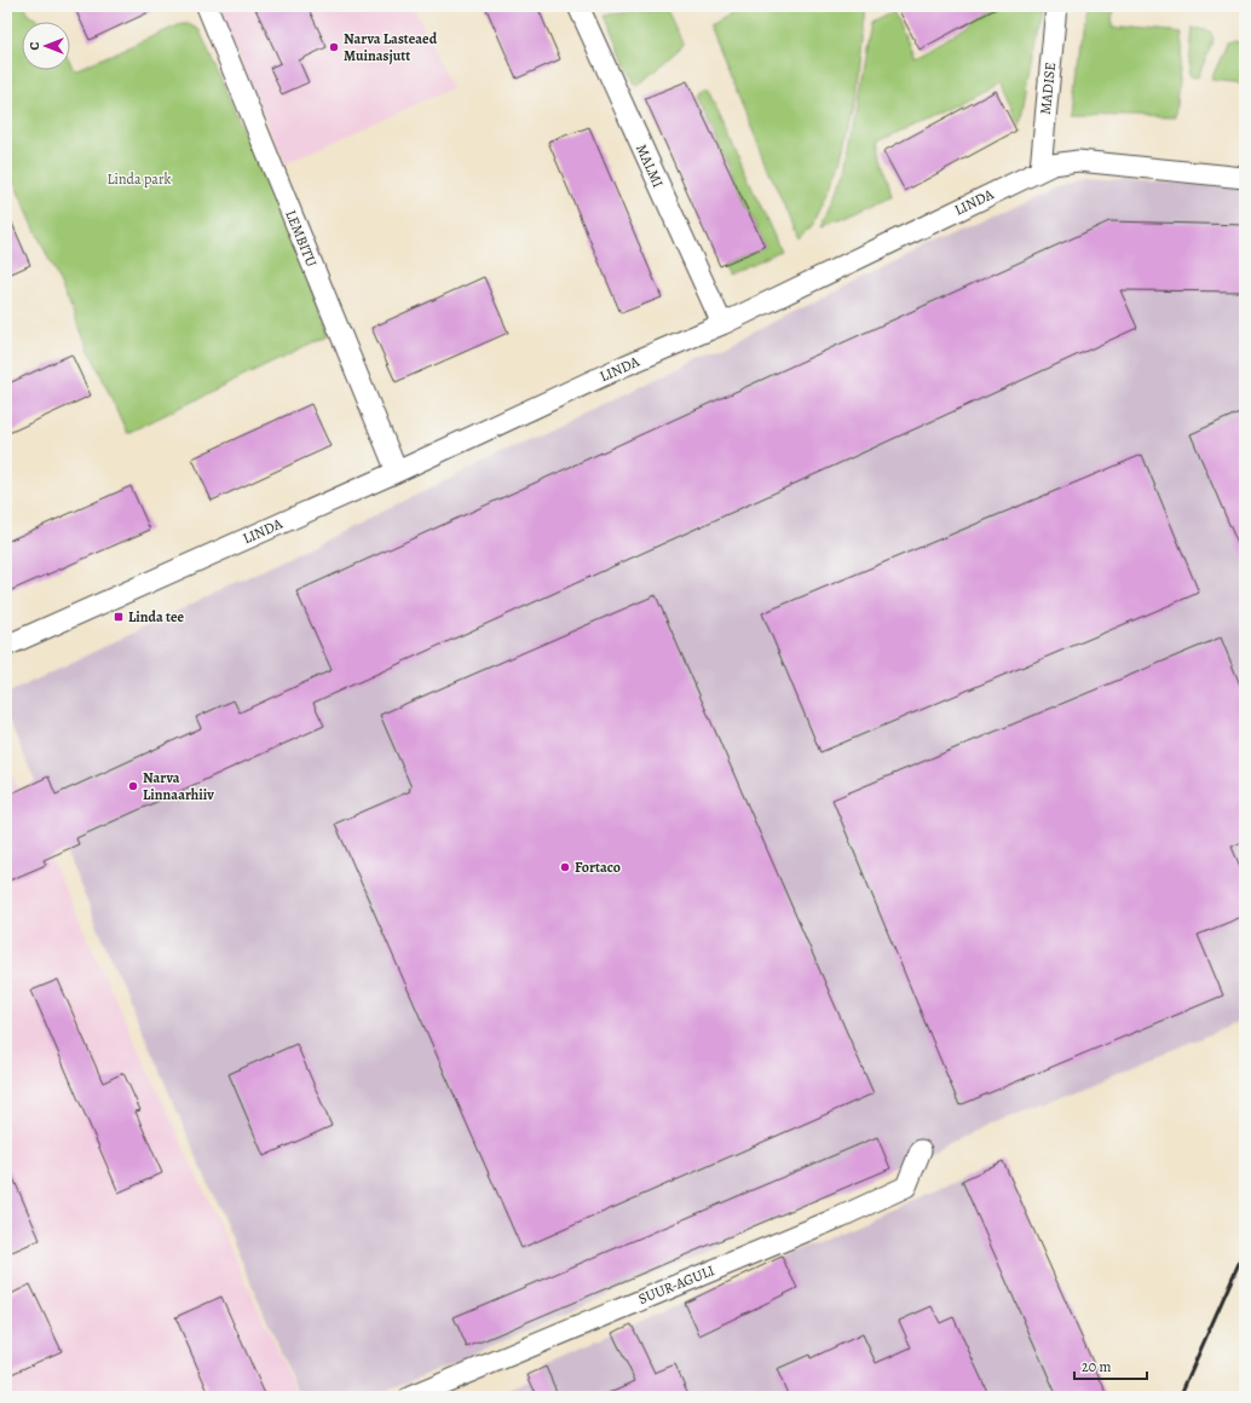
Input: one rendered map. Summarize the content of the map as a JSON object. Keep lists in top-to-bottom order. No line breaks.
{"streets":{"street":["MADISE","MALMI","LINDA","LEMBITU","SUUR-AGULI"]},"crossings":[["MADISE","LINDA"],["MALMI","LINDA"],["LINDA","LEMBITU"]],"parks":["Linda park"],"places":{"other":["Narva Lasteaed Muinasjutt","Narva Linnaarhiiv","Fortaco"],"transit":["Linda tee"]},"scale_bar":"20 m","north":"left"}
